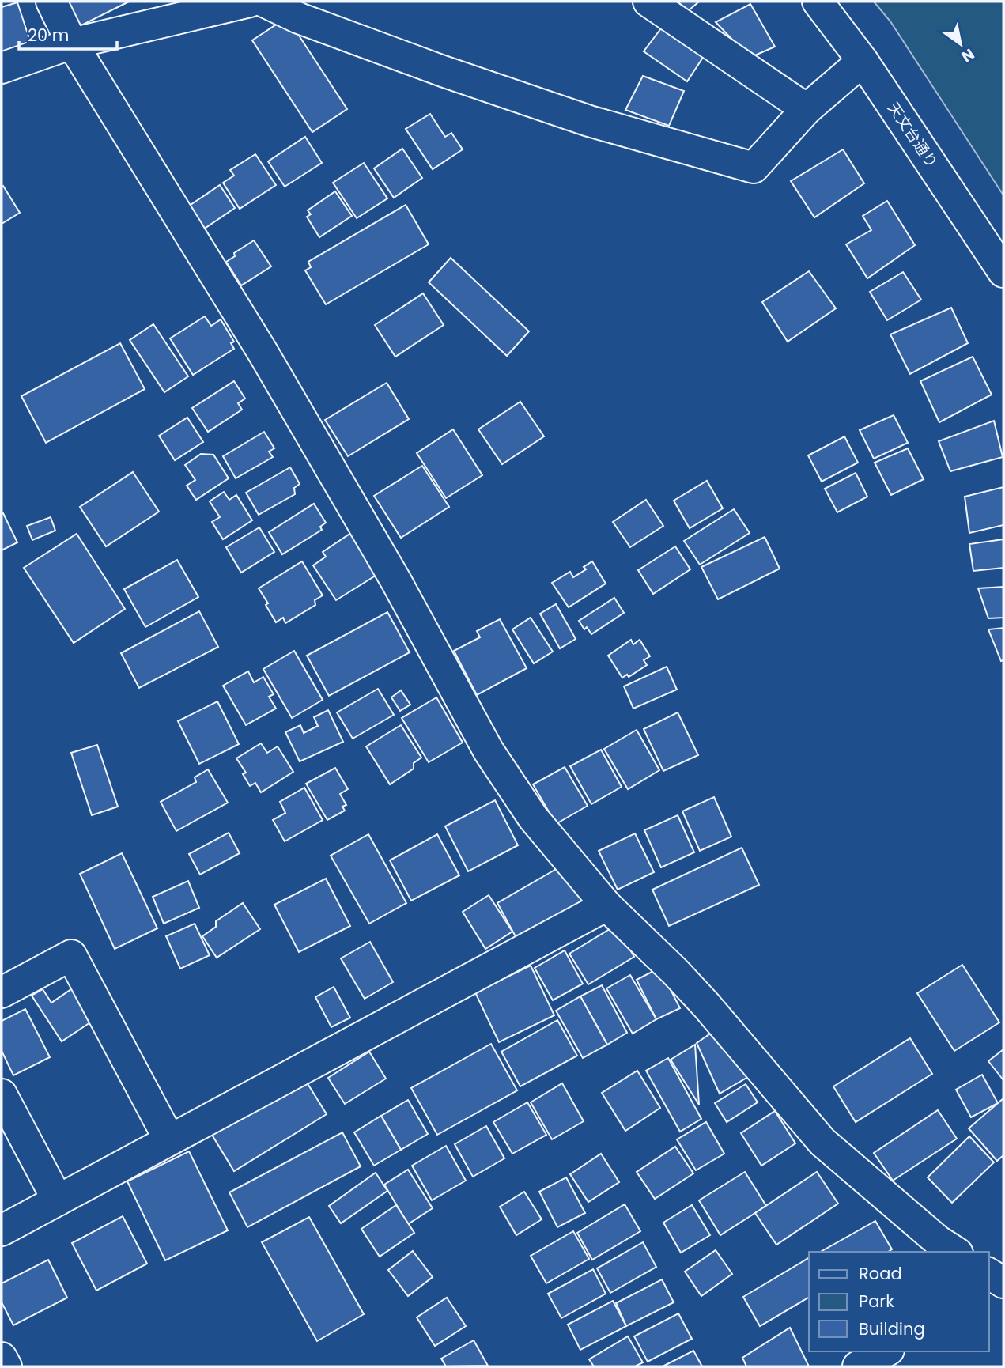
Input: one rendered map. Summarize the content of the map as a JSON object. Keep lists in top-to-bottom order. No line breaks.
{"streets":{"street":["天文台通り"]},"legend":["Road","Park","Building"],"scale_bar":"20 m","north":"bottom right"}
